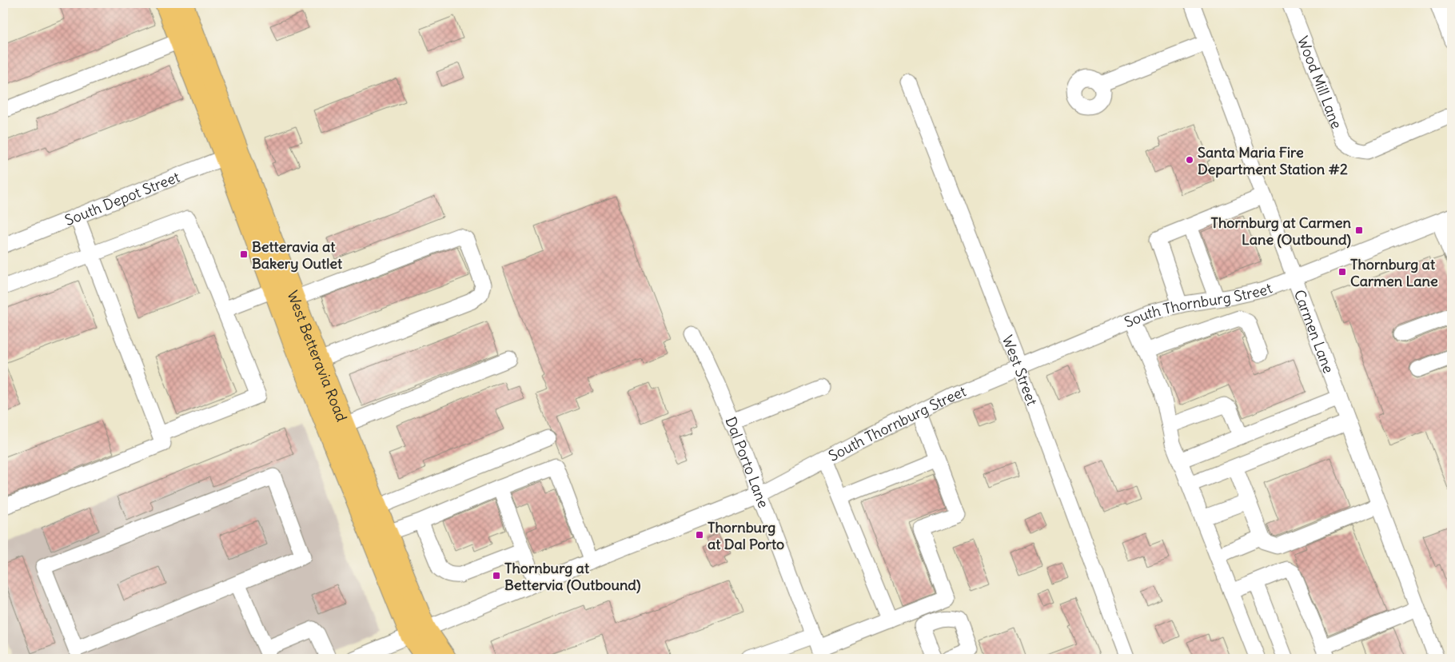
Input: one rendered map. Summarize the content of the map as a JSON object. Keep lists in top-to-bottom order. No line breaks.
{"streets":{"main road":["West Betteravia Road"],"street":["Wood Mill Lane","South Depot Street","South Thornburg Street","Carmen Lane","West Street","Dal Porto Lane"]},"crossings":[["South Depot Street","West Betteravia Road"],["South Thornburg Street","Carmen Lane"],["South Thornburg Street","West Betteravia Road"],["South Thornburg Street","West Street"],["South Thornburg Street","Dal Porto Lane"]],"places":{"other":["Santa Maria Fire Department Station #2"],"transit":["Thornburg at Carmen Lane (Outbound)","Betteravia at Bakery Outlet","Thornburg at Carmen Lane","Thornburg at Dal Porto","Thornburg at Bettervia (Outbound)"]}}
